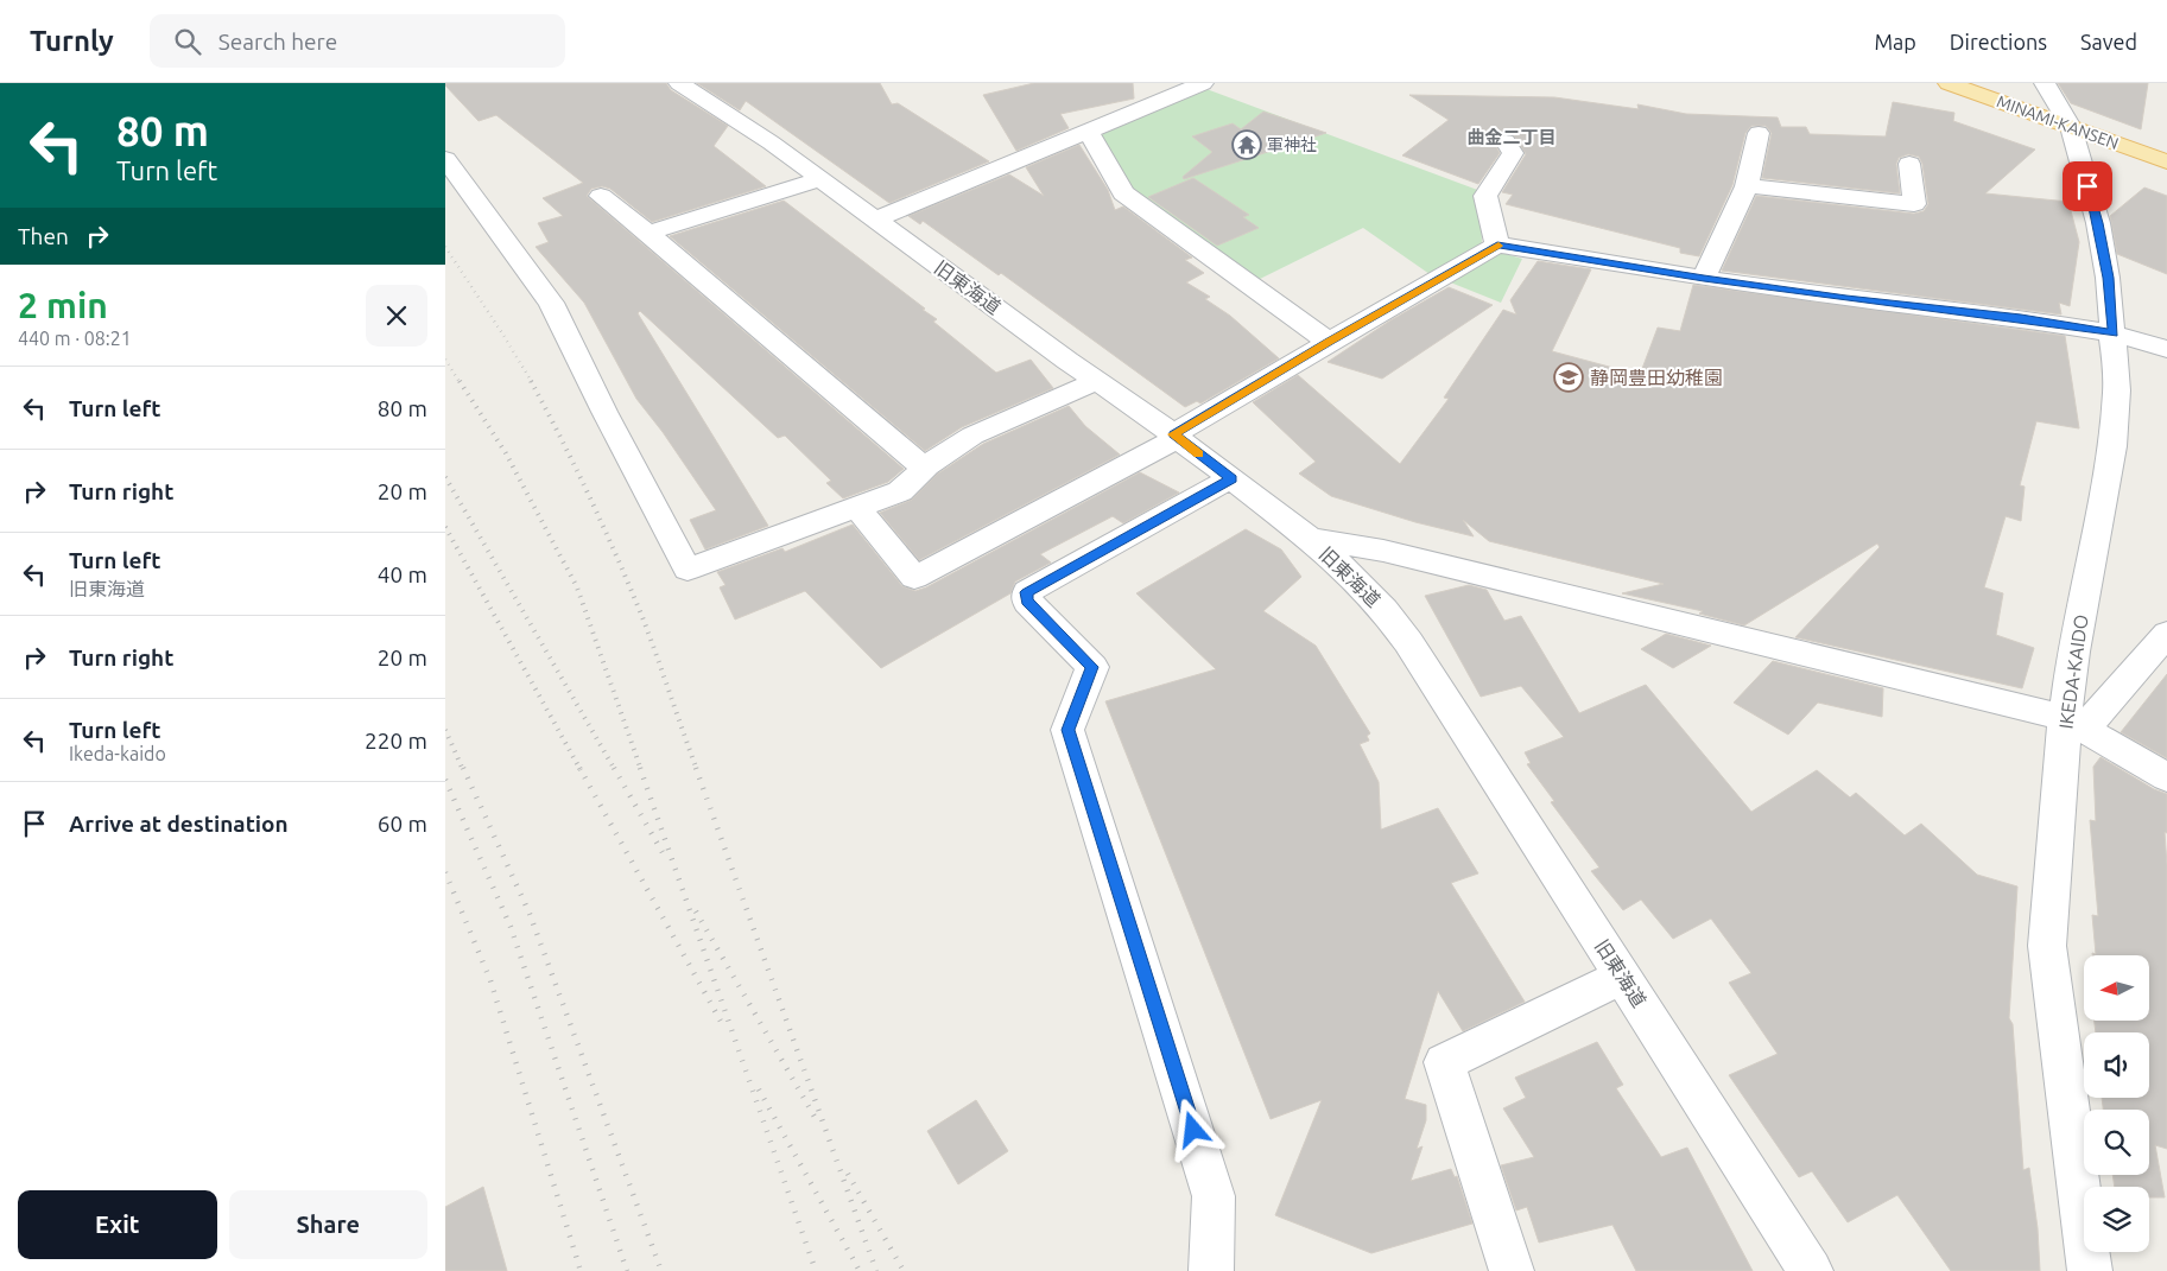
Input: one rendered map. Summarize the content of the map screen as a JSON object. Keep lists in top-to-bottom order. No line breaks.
{"streets":{"main road":["MINAMI-KANSEN"],"street":["旧東海道","IKEDA-KAIDO"]},"crossings":[["MINAMI-KANSEN","IKEDA-KAIDO"]],"districts":["曲金二丁目"],"places":{"temple":["軍神社"],"school or university":["静岡豊田幼稚園"]},"north":"left","page":{"header":"Turnly","search":"Search here","nav":["Map","Directions","Saved"],"turn":["80 m","Turn left"],"then":"Then","heading":["2 min","440 m · 08:21"],"list":[{"name":"Turn left","value":"80 m"},{"name":"Turn right","value":"20 m"},{"name":"Turn left","note":"旧東海道","value":"40 m"},{"name":"Turn right","value":"20 m"},{"name":"Turn left","note":"Ikeda-kaido","value":"220 m"},{"name":"Arrive at destination","value":"60 m"}],"buttons":["Exit","Share"]}}
